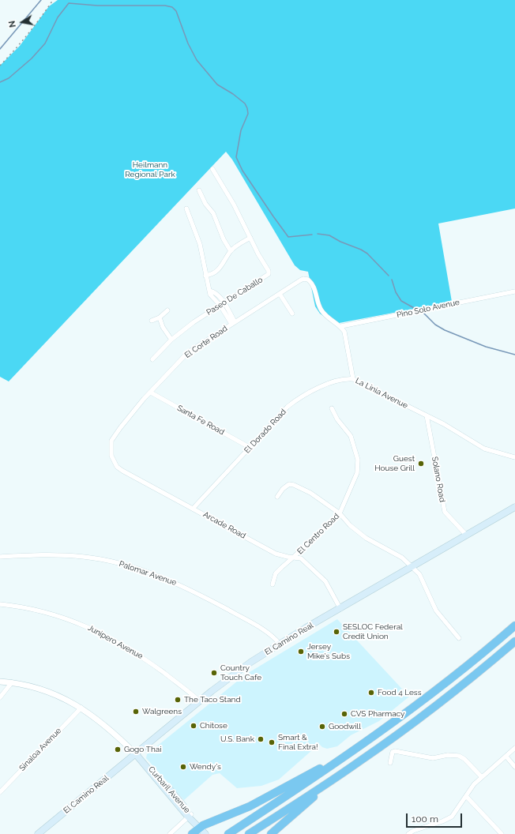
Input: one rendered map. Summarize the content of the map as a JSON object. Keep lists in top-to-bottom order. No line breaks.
{"streets":{"main road":["El Camino Real","Curbaril Avenue"],"street":["Paseo De Caballo","Pino Solo Avenue","El Corte Road","La Linia Avenue","Santa Fe Road","El Dorado Road","Solano Road","Arcade Road","El Centro Road","Palomar Avenue","Junipero Avenue","Sinaloa Avenue"]},"crossings":[["Pino Solo Avenue","El Corte Road"],["Pino Solo Avenue","La Linia Avenue"],["El Corte Road","La Linia Avenue"],["El Corte Road","Santa Fe Road"],["El Corte Road","Arcade Road"],["La Linia Avenue","El Dorado Road"],["La Linia Avenue","Solano Road"],["Santa Fe Road","El Dorado Road"],["El Dorado Road","Arcade Road"],["Solano Road","El Camino Real"],["Arcade Road","El Centro Road"],["Arcade Road","El Camino Real"],["Palomar Avenue","El Camino Real"],["El Camino Real","Junipero Avenue"],["El Camino Real","Curbaril Avenue"],["Sinaloa Avenue","Curbaril Avenue"]],"parks":["Heilmann Regional Park"],"places":["Guest House Grill","SESLOC Federal Credit Union","Jersey Mike's Subs","Country Touch Cafe","Food 4 Less","The Taco Stand","Walgreens","CVS Pharmacy","Chitose","Goodwill","U.S. Bank","Smart & Final Extra!","Gogo Thai","Wendy's"],"scale_bar":"100 m","north":"left"}
